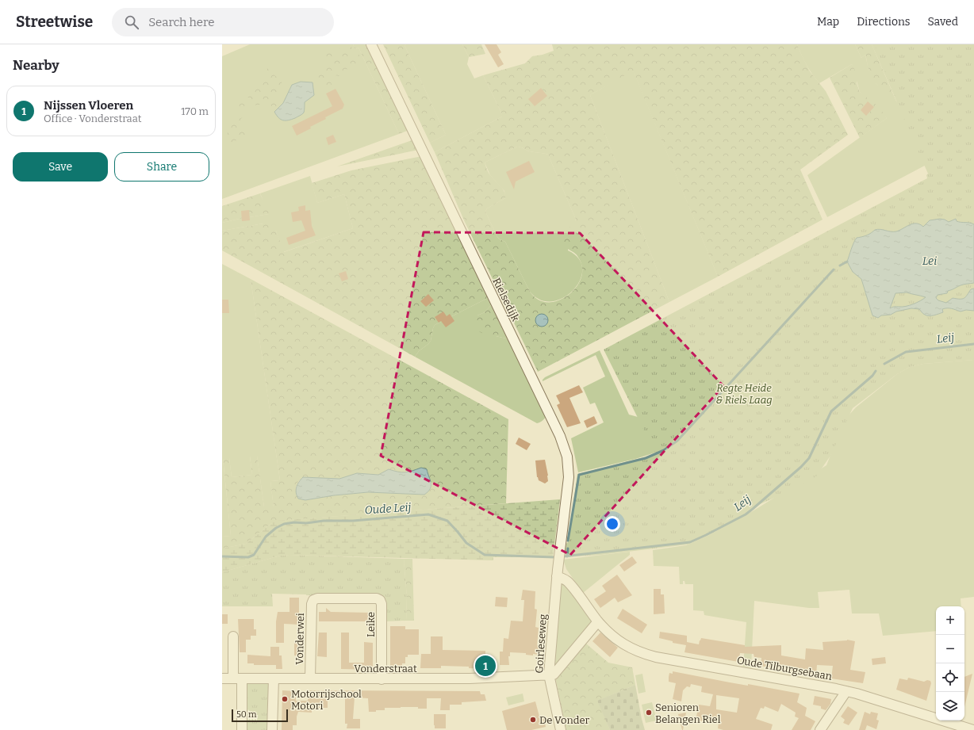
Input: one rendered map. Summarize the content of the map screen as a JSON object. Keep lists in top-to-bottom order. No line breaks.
{"streets":{"street":["Rielsedijk","Leike","Vonderwei","Goirleseweg","Vonderstraat","Oude Tilburgsebaan"]},"crossings":[["Rielsedijk","Goirleseweg"],["Rielsedijk","Oude Tilburgsebaan"],["Leike","Vonderwei"],["Leike","Vonderstraat"],["Vonderwei","Vonderstraat"],["Goirleseweg","Vonderstraat"],["Goirleseweg","Oude Tilburgsebaan"]],"water":["Lei","Leij","Oude Leij"],"parks":["Regte Heide & Riels Laag"],"places":["Motorrijschool Motori","Senioren Belangen Riel","De Vonder"],"scale_bar":"50 m","page":{"header":"Streetwise","search":"Search here","nav":["Map","Directions","Saved"],"heading":"Nearby","list":[{"mark":"1","name":"Nijssen Vloeren","note":"Office · Vonderstraat","value":"170 m"}],"buttons":["Save","Share"],"map_buttons":["+","−"],"pins":"1","scale":"50 m"}}
